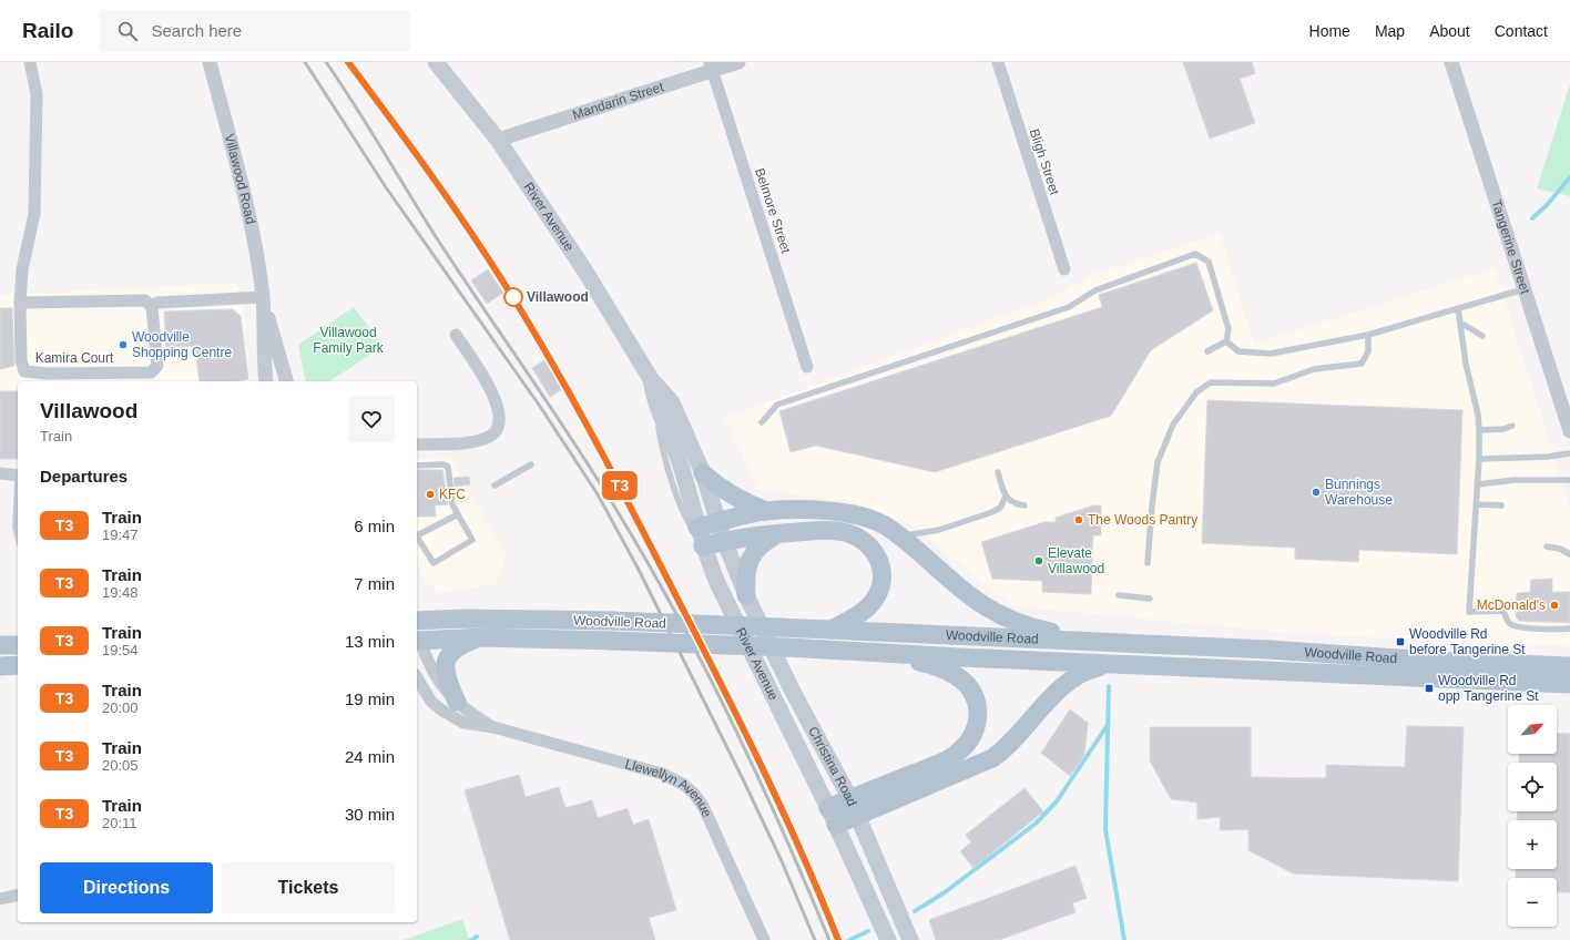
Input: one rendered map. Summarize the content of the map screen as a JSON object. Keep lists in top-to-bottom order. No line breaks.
{"streets":{"main road":["River Avenue","Woodville Road","Christina Road"],"street":["Mandarin Street","Bligh Street","Villawood Road","Belmore Street","Tangerine Street","Kamira Court","Llewellyn Avenue"]},"crossings":[["Mandarin Street","Belmore Street"],["Mandarin Street","River Avenue"],["River Avenue","Christina Road"],["Woodville Road","Llewellyn Avenue"]],"parks":["Villawood Family Park"],"places":{"other":["Villawood","Woodville Shopping Centre","Bunnings Warehouse","KFC","The Woods Pantry","Elevate Villawood","McDonald's"],"transit":["Woodville Rd before Tangerine St","Woodville Rd opp Tangerine St"]},"north":"top right","page":{"header":"Railo","search":"Search here","nav":["Home","Map","About","Contact"],"on_map":"T3","heading":[["Villawood","Train"],"Departures"],"list":[{"mark":"T3","name":"Train","note":"19:47","value":"6 min"},{"mark":"T3","name":"Train","note":"19:48","value":"7 min"},{"mark":"T3","name":"Train","note":"19:54","value":"13 min"},{"mark":"T3","name":"Train","note":"20:00","value":"19 min"},{"mark":"T3","name":"Train","note":"20:05","value":"24 min"},{"mark":"T3","name":"Train","note":"20:11","value":"30 min"}],"map_buttons":["+","−"],"buttons":["Directions","Tickets"]}}
